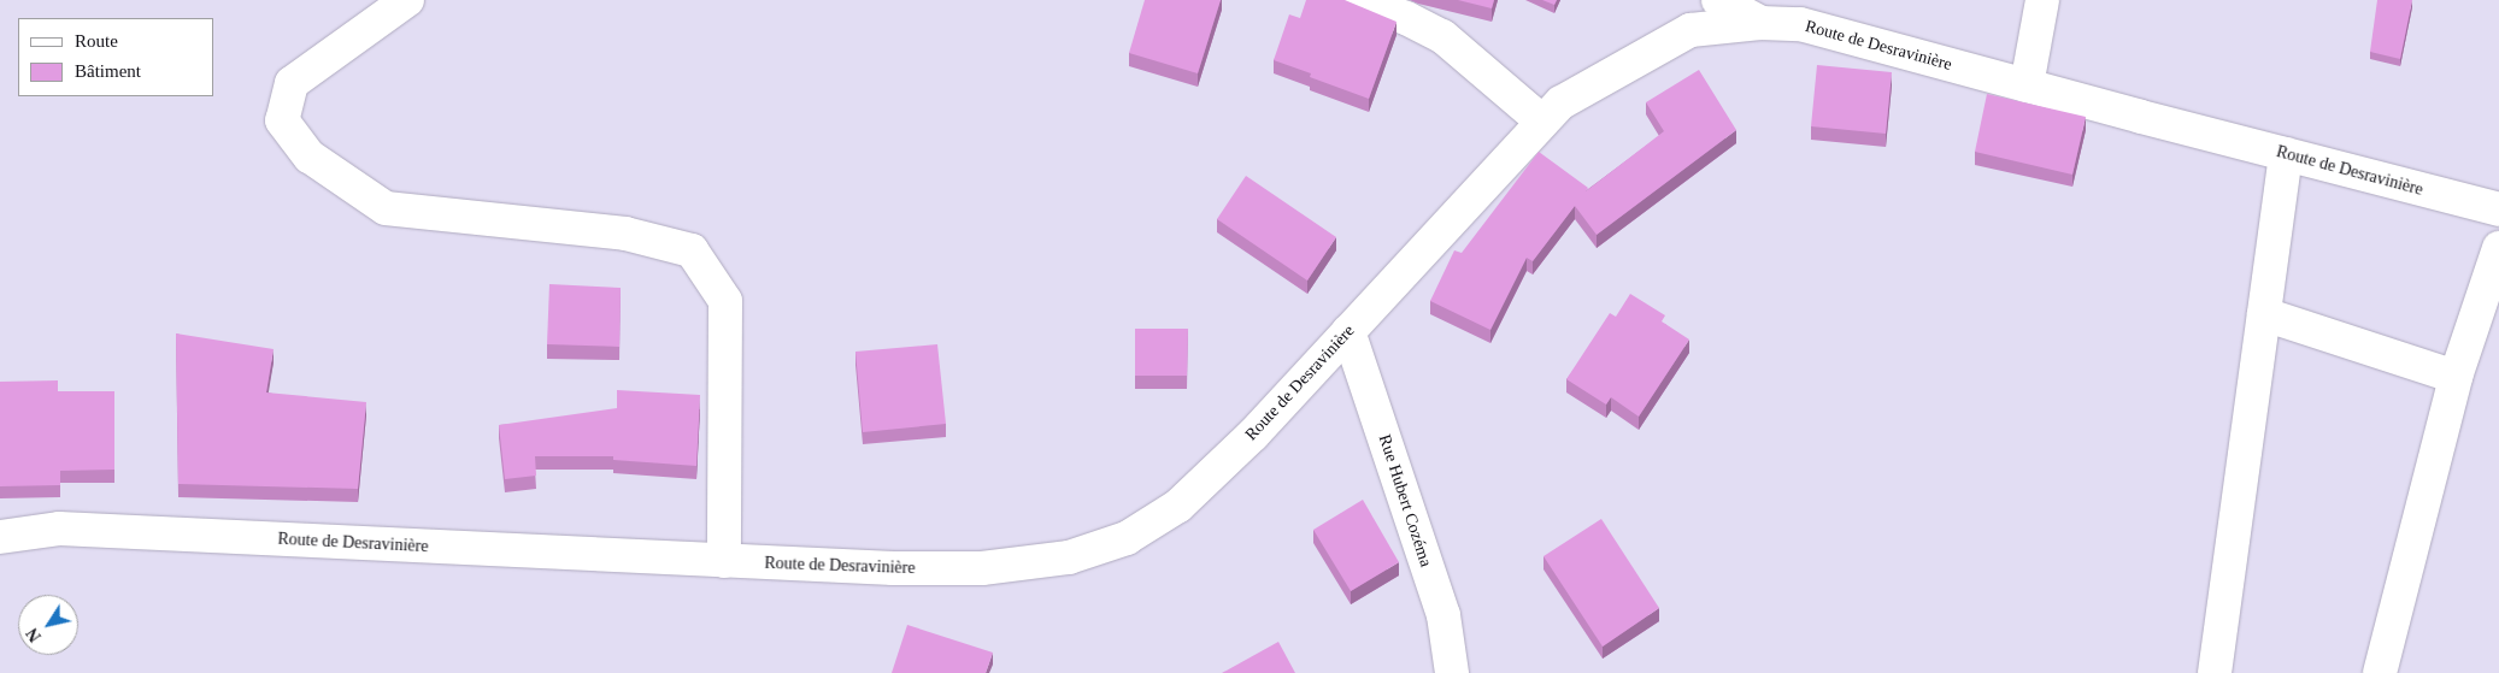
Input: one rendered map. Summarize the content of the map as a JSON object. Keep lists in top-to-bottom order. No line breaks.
{"streets":{"street":["Route de Desravinière","Rue Hubert Cozéma"]},"crossings":[["Route de Desravinière","Rue Hubert Cozéma"]],"legend":["Route","Bâtiment"],"north":"bottom left"}
